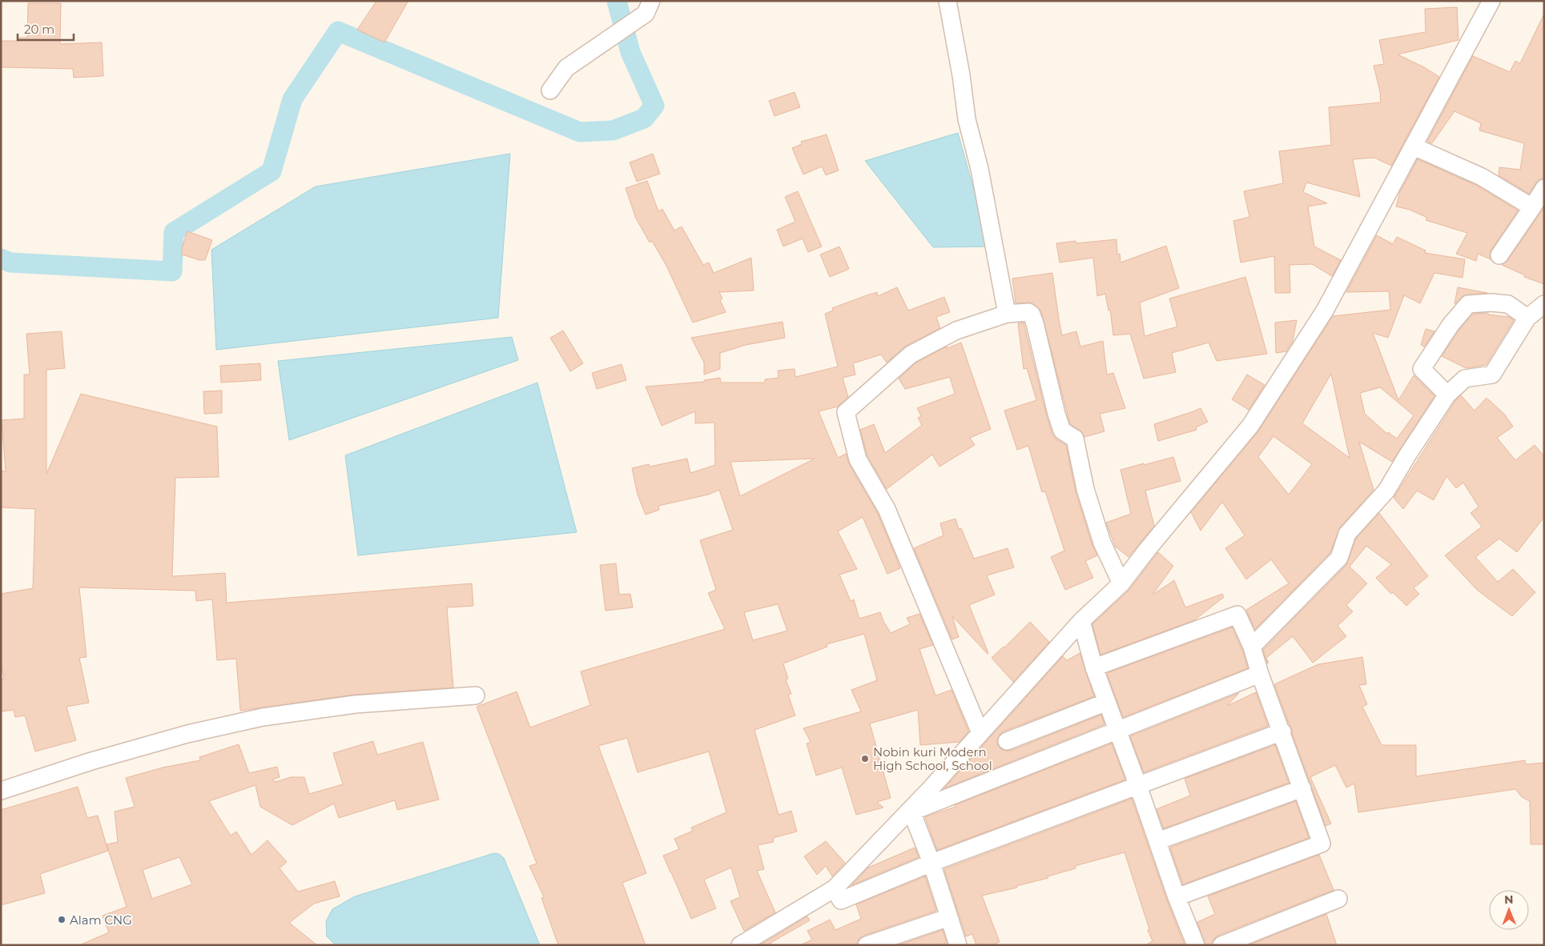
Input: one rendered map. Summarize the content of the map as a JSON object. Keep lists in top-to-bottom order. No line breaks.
{"places":["Nobin kuri Modern High School, School","Alam CNG"],"scale_bar":"20 m","north":"top"}
